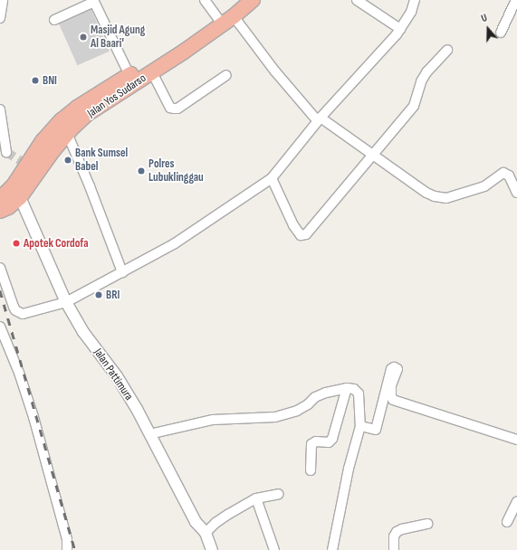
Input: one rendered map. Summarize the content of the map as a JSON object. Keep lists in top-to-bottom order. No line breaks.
{"streets":{"highway":["Jalan Yos Sudarso"],"street":["Jalan Pattimura"]},"crossings":[["Jalan Yos Sudarso","Jalan Pattimura"]],"places":["Masjid Agung Al Baari'","BNI","Bank Sumsel Babel","Polres Lubuklinggau","Apotek Cordofa","BRI"],"north":"top"}
